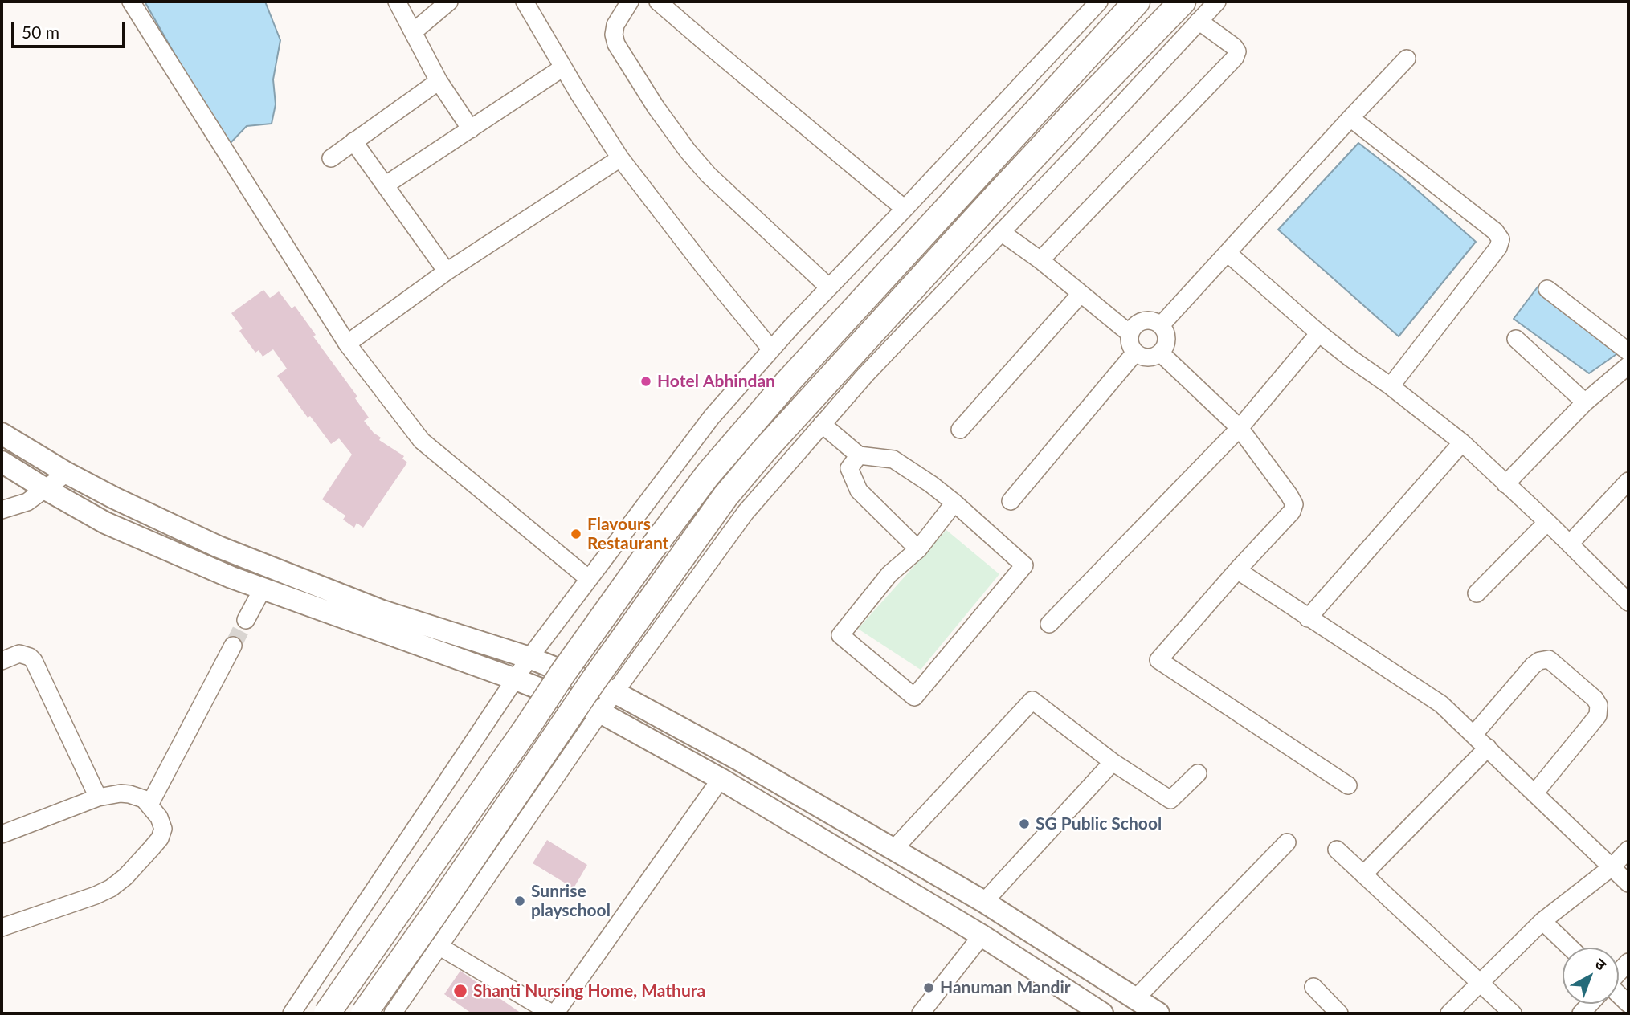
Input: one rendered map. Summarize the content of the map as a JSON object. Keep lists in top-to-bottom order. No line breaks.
{"places":["Hotel Abhindan","Flavours Restaurant","SG Public School","Sunrise playschool","Hanuman Mandir","Shanti Nursing Home, Mathura"],"scale_bar":"50 m","north":"top right"}
